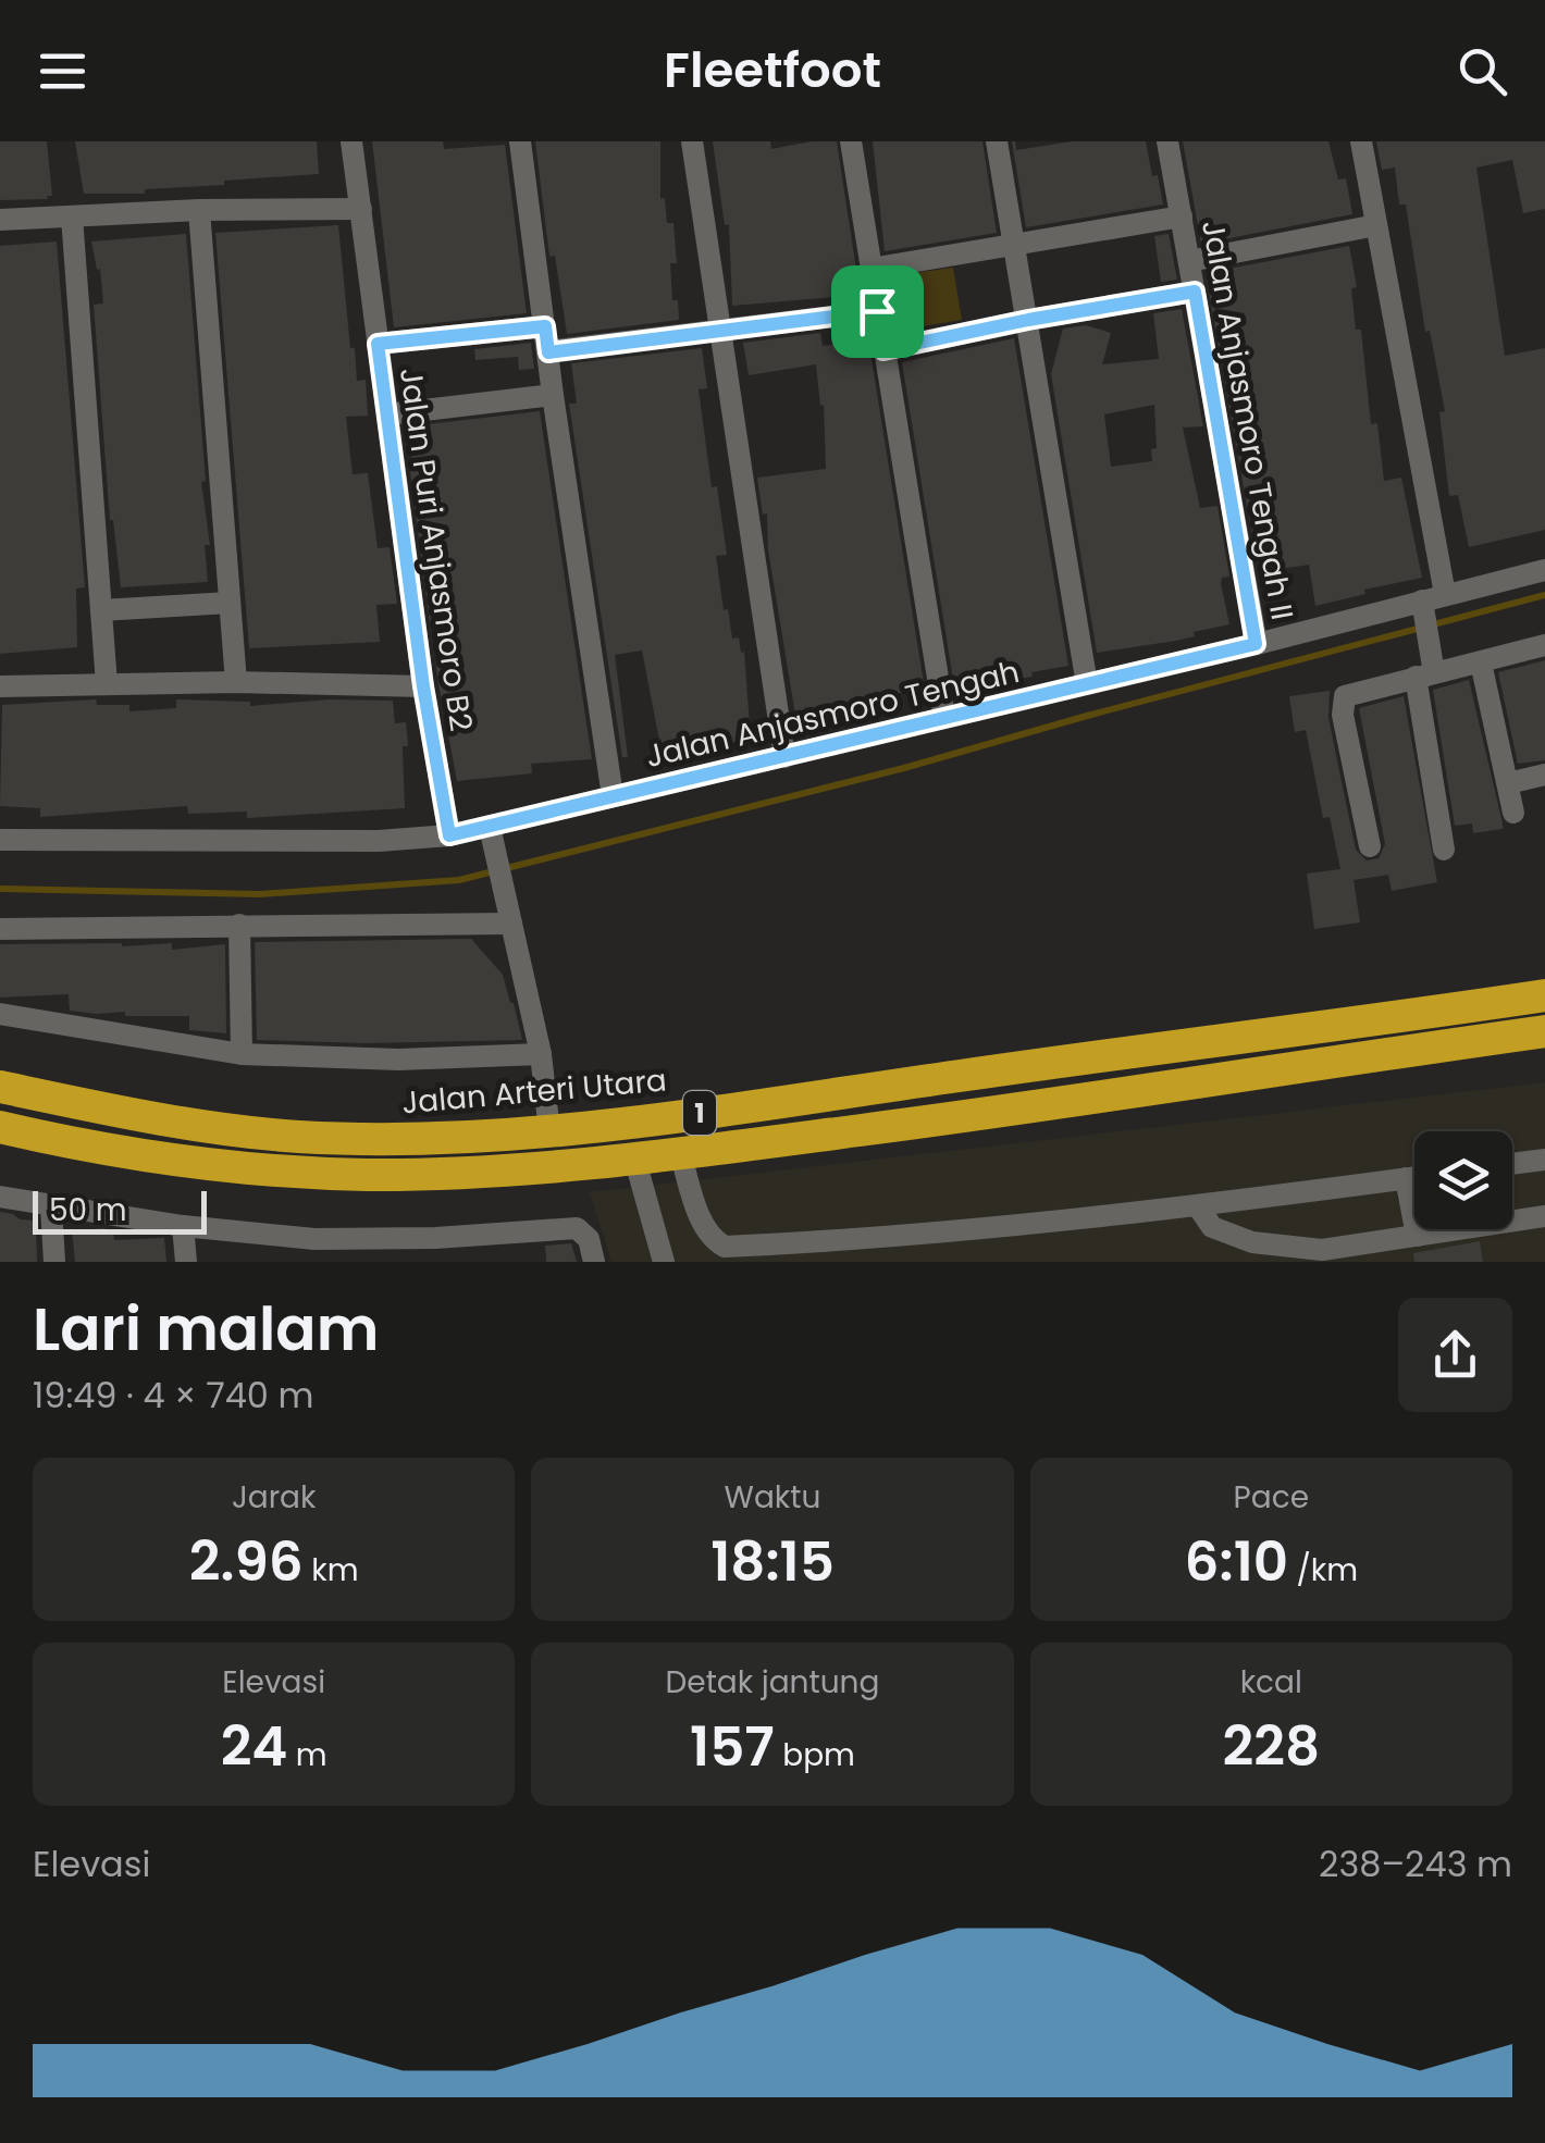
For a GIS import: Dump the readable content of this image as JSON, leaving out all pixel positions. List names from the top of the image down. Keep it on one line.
{"streets":{"highway":["Jalan Arteri Utara","1"],"street":["Jalan Anjasmoro Tengah II","Jalan Puri Anjasmoro B2","Jalan Anjasmoro Tengah"]},"crossings":[["Jalan Anjasmoro Tengah II","Jalan Anjasmoro Tengah"],["Jalan Puri Anjasmoro B2","Jalan Anjasmoro Tengah"]],"scale_bar":"50 m","page":{"header":"Fleetfoot","scale":"50 m","heading":["Lari malam","19:49 · 4 × 740 m"],"stats":[["Jarak","2.96 km"],["Waktu","18:15"],["Pace","6:10 /km"],["Elevasi","24 m"],["Detak jantung","157 bpm"],["kcal","228"]],"chart":["Elevasi","238–243 m"]}}
